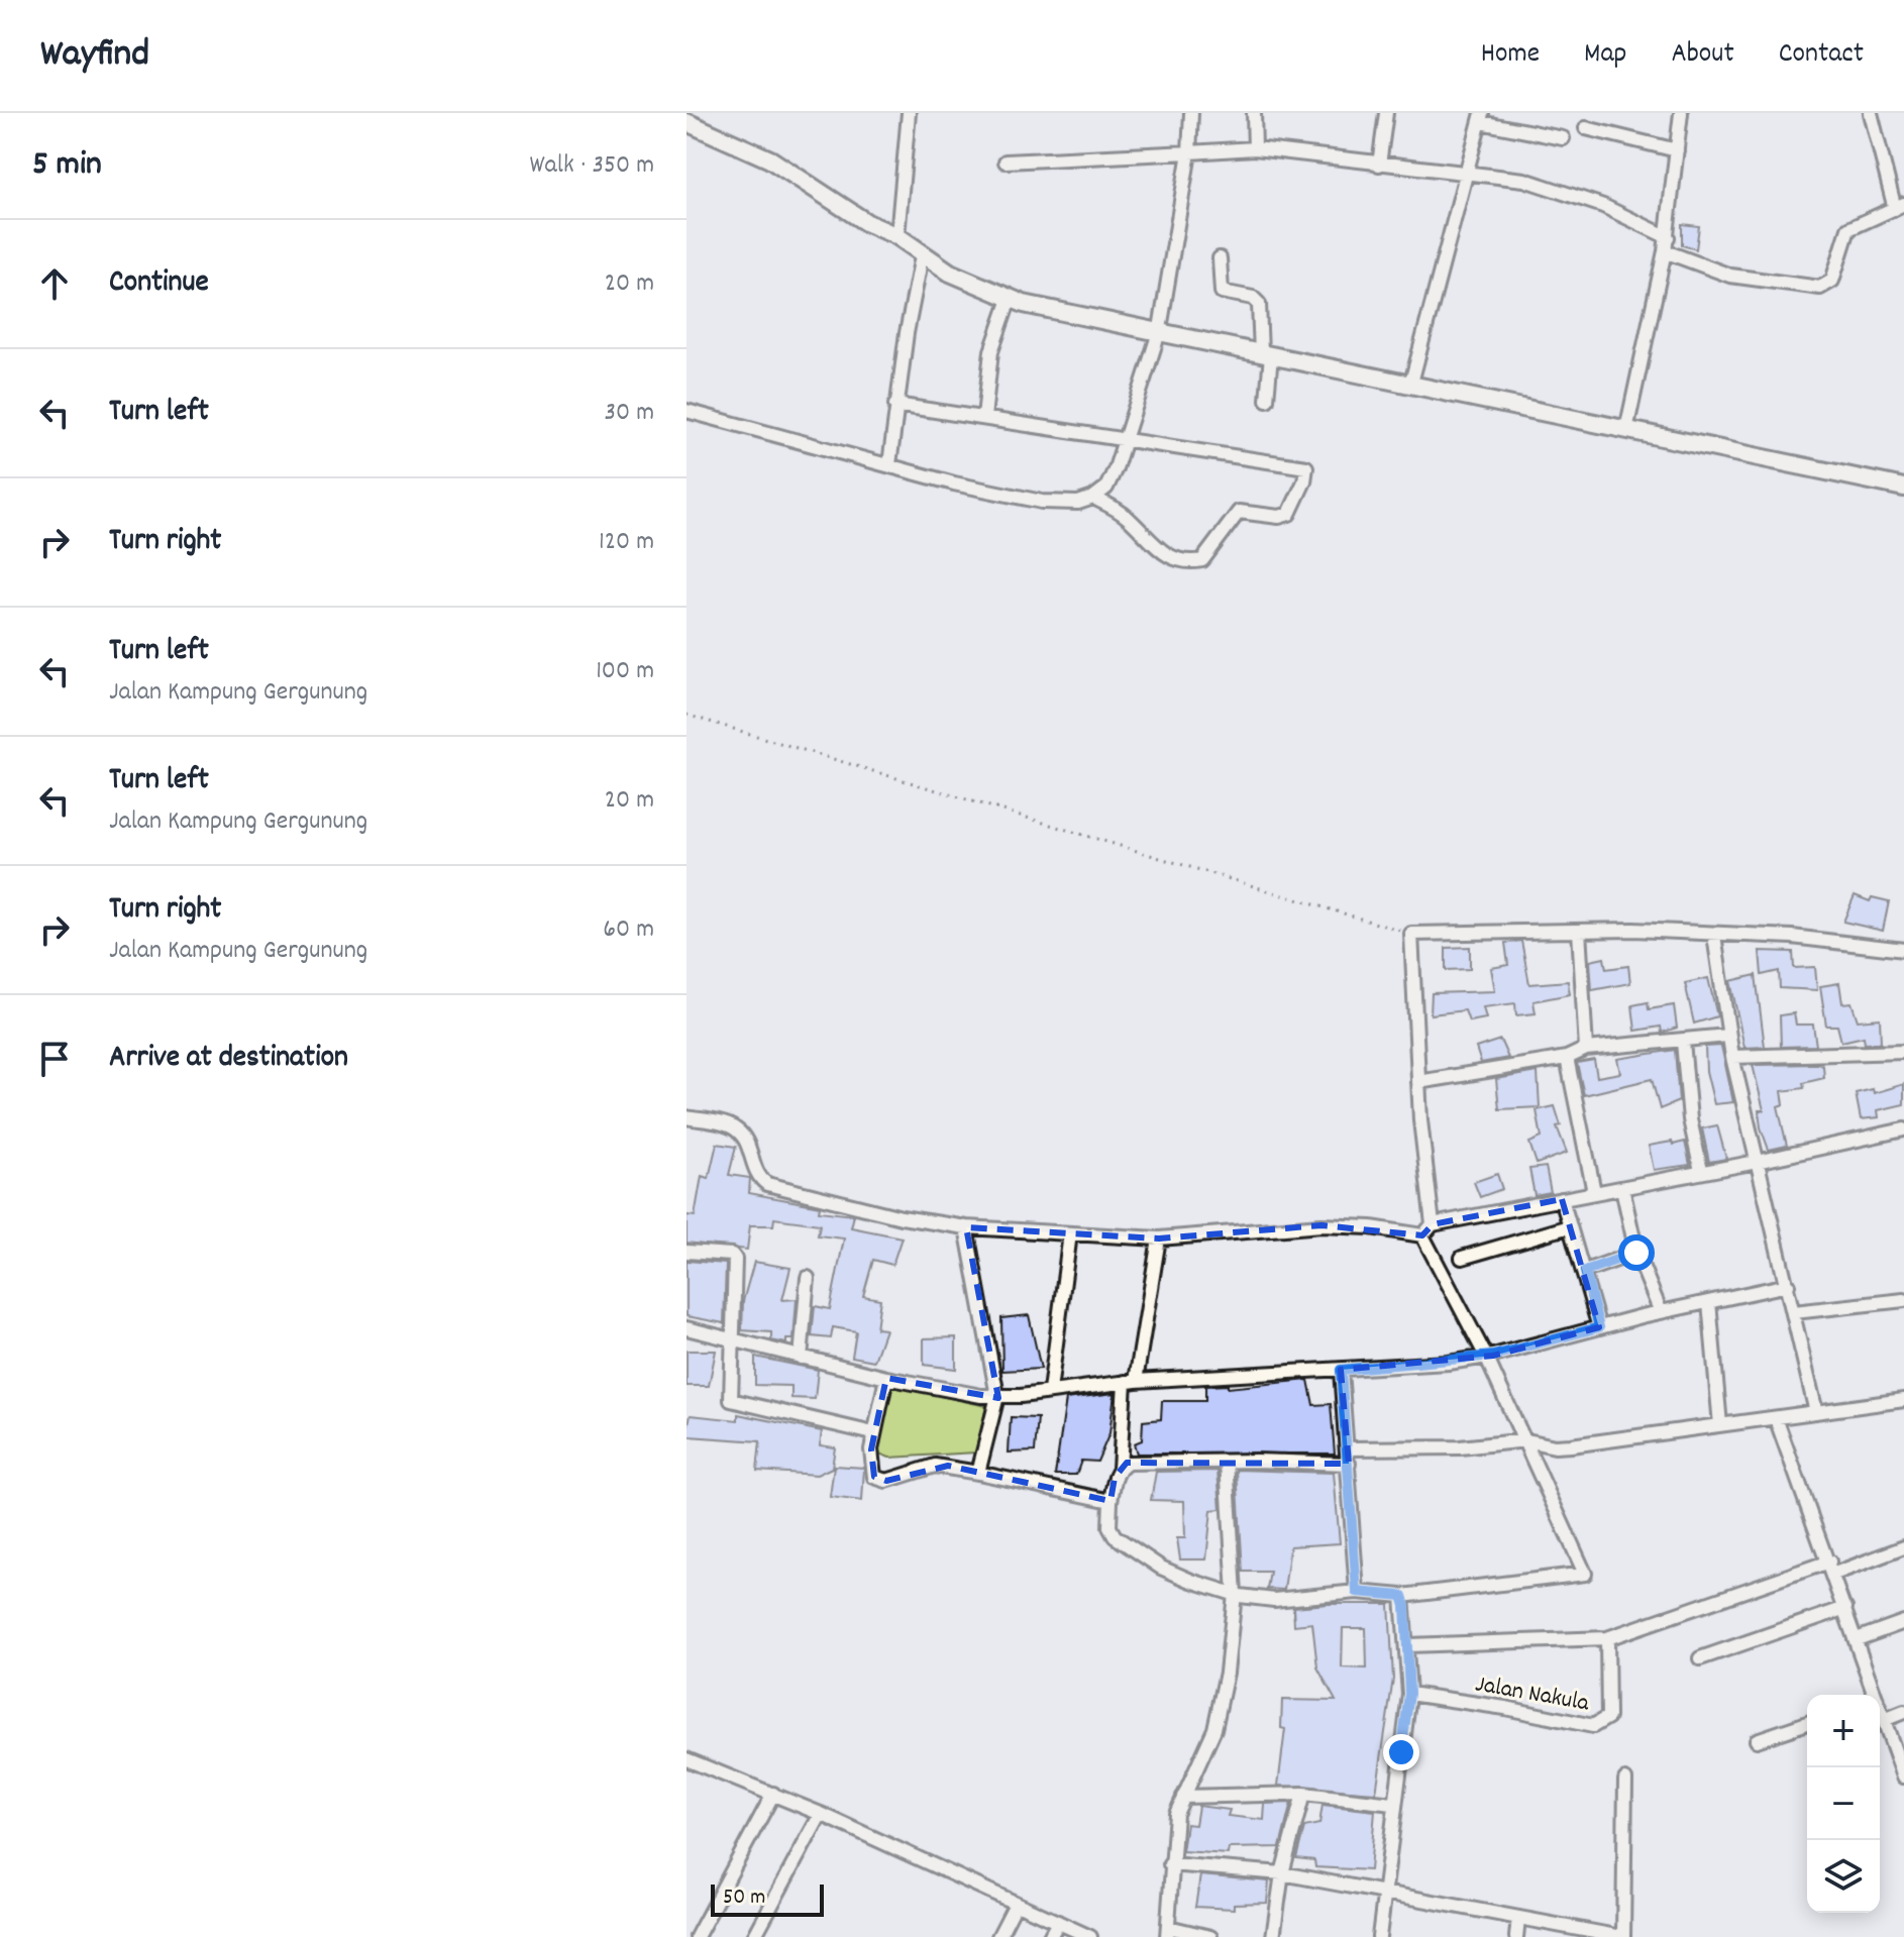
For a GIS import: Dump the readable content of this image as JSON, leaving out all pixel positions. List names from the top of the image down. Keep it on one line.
{"streets":{"street":["Jalan Nakula"]},"scale_bar":"50 m","page":{"header":"Wayfind","nav":["Home","Map","About","Contact"],"heading":["5 min","Walk · 350 m"],"list":[["Continue","20 m"],["Turn left","30 m"],["Turn right","120 m"],["Turn left","Jalan Kampung Gergunung","100 m"],["Turn left","Jalan Kampung Gergunung","20 m"],["Turn right","Jalan Kampung Gergunung","60 m"],"Arrive at destination"],"map_buttons":["+","−"],"scale":"50 m"}}
